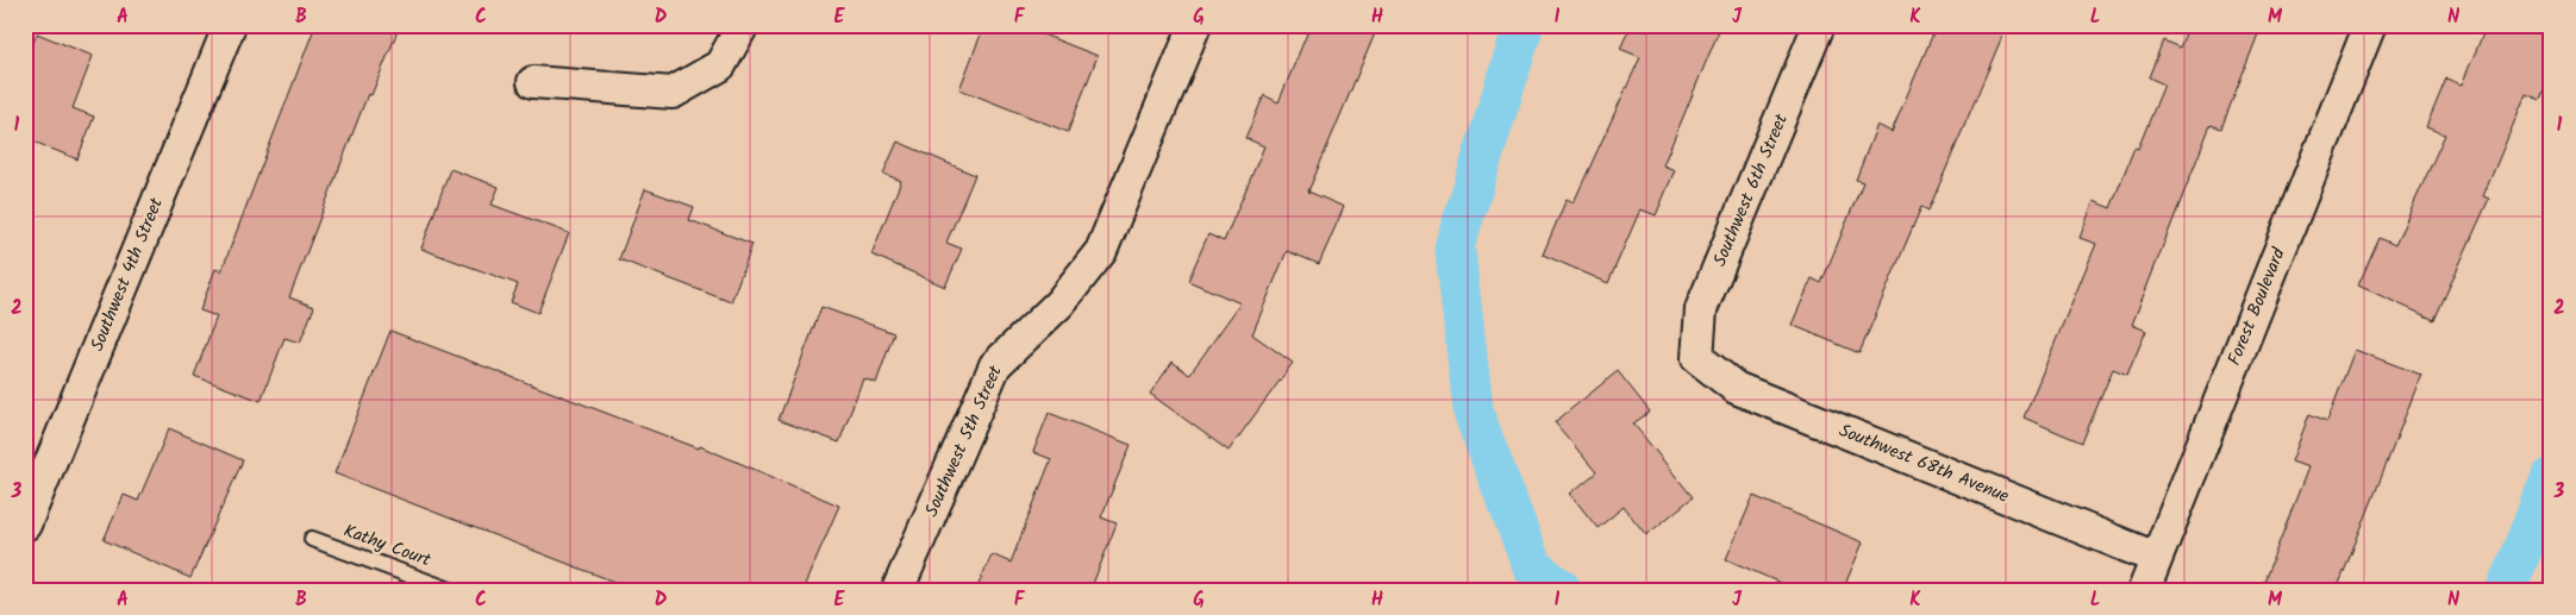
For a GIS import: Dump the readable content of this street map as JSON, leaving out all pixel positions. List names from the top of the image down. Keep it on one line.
{"streets":{"street":["Southwest 6th Street","Southwest 4th Street","Forest Boulevard","Southwest 5th Street","Southwest 68th Avenue"],"lane":["Kathy Court"]},"crossings":[["Southwest 6th Street","Southwest 68th Avenue"],["Forest Boulevard","Southwest 68th Avenue"]],"grid":{"columns":["A","B","C","D","E","F","G","H","I","J","K","L","M","N"],"rows":["1","2","3"]}}
